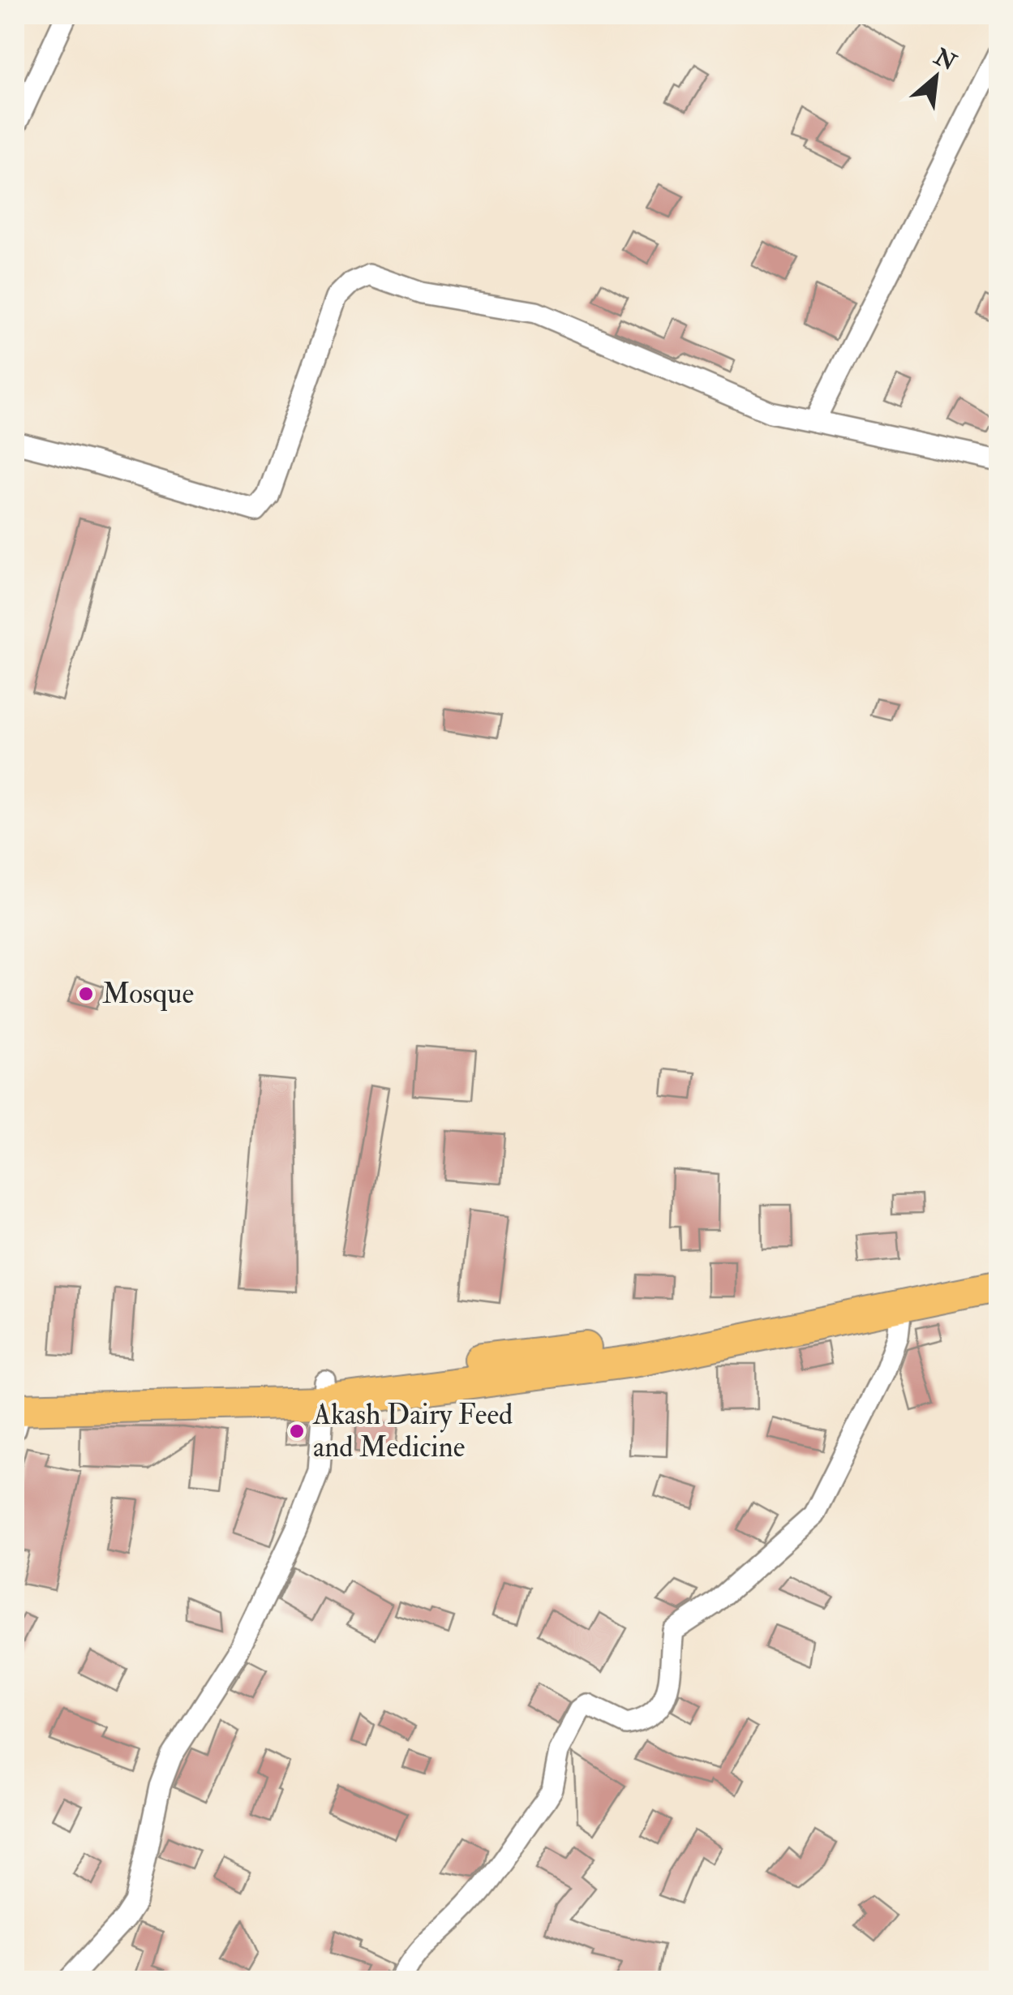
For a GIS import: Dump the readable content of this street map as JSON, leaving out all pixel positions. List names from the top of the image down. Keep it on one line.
{"places":["Mosque","Akash Dairy Feed and Medicine"],"north":"top right"}
